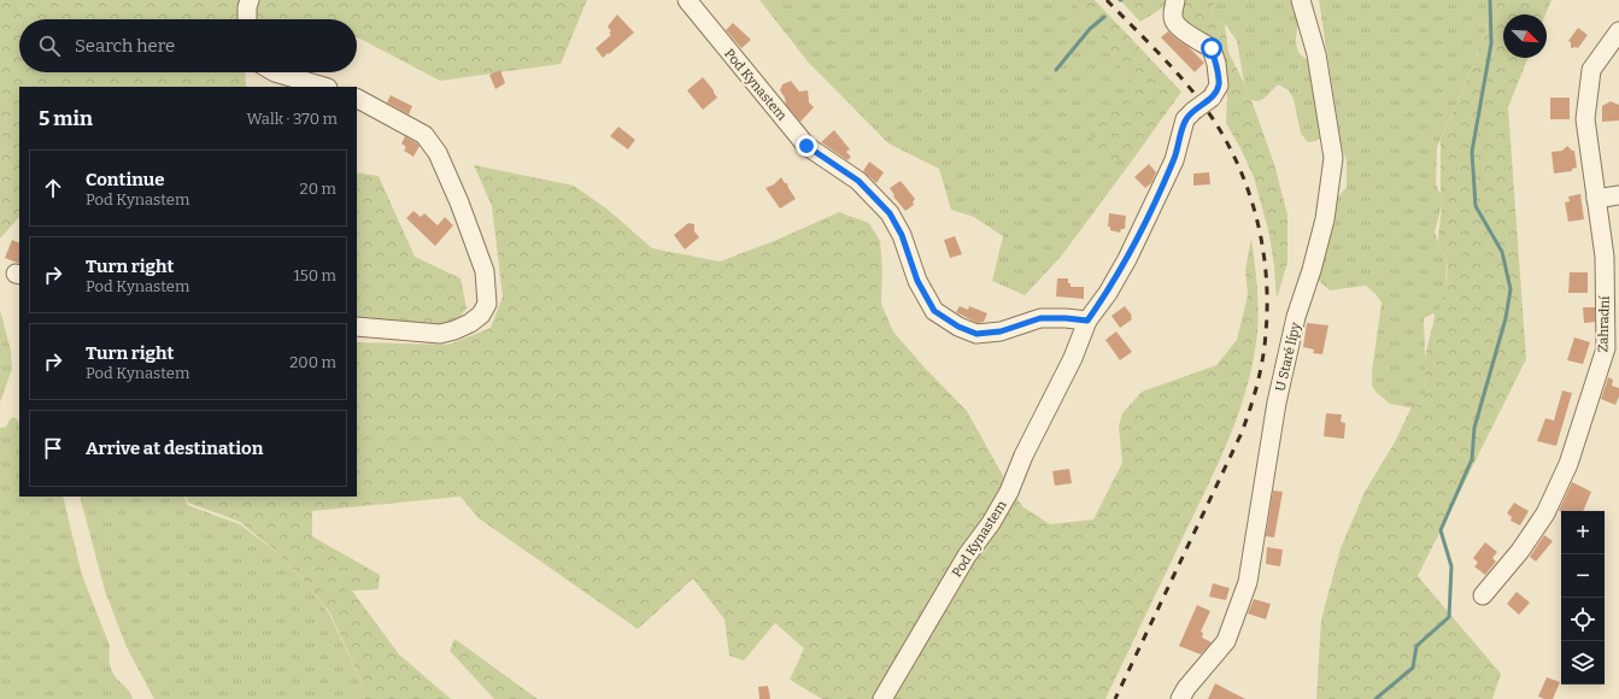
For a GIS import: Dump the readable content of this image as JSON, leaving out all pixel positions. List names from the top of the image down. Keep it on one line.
{"streets":{"street":["Pod Kynastem","Zahradní","U Staré lípy"]},"north":"bottom right","page":{"search":"Search here","heading":["5 min","Walk · 370 m"],"list":[["Continue","Pod Kynastem","20 m"],["Turn right","Pod Kynastem","150 m"],["Turn right","Pod Kynastem","200 m"],"Arrive at destination"],"map_buttons":["+","−"]}}
